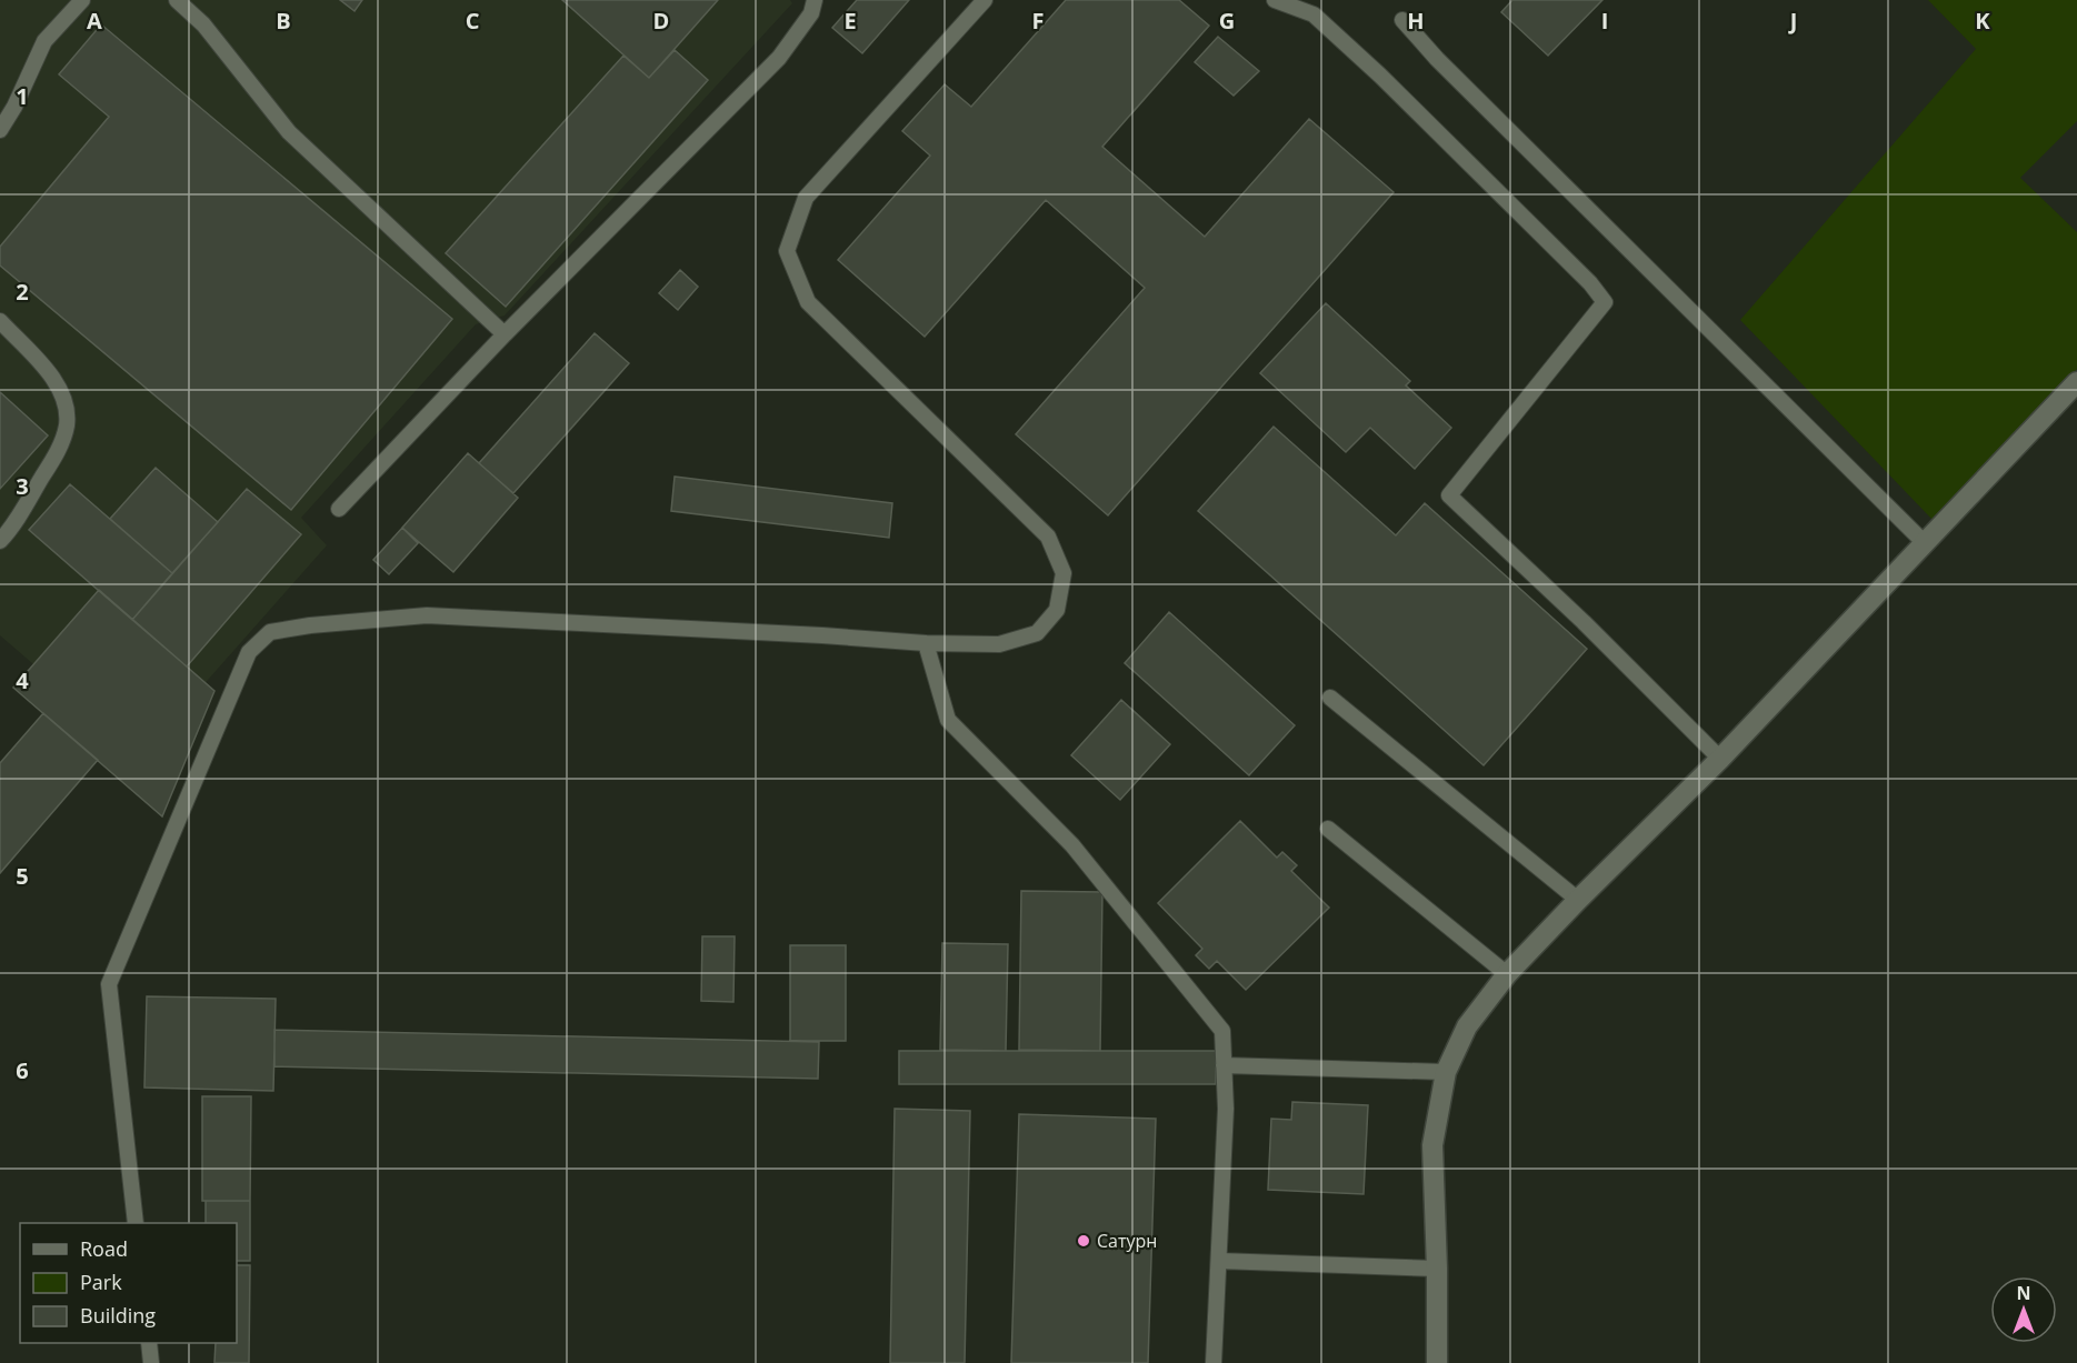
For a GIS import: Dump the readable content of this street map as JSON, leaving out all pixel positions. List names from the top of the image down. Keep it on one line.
{"places":["Сатурн"],"legend":["Road","Park","Building"],"north":"top","grid":{"columns":["A","B","C","D","E","F","G","H","I","J","K"],"rows":["1","2","3","4","5","6"]}}
